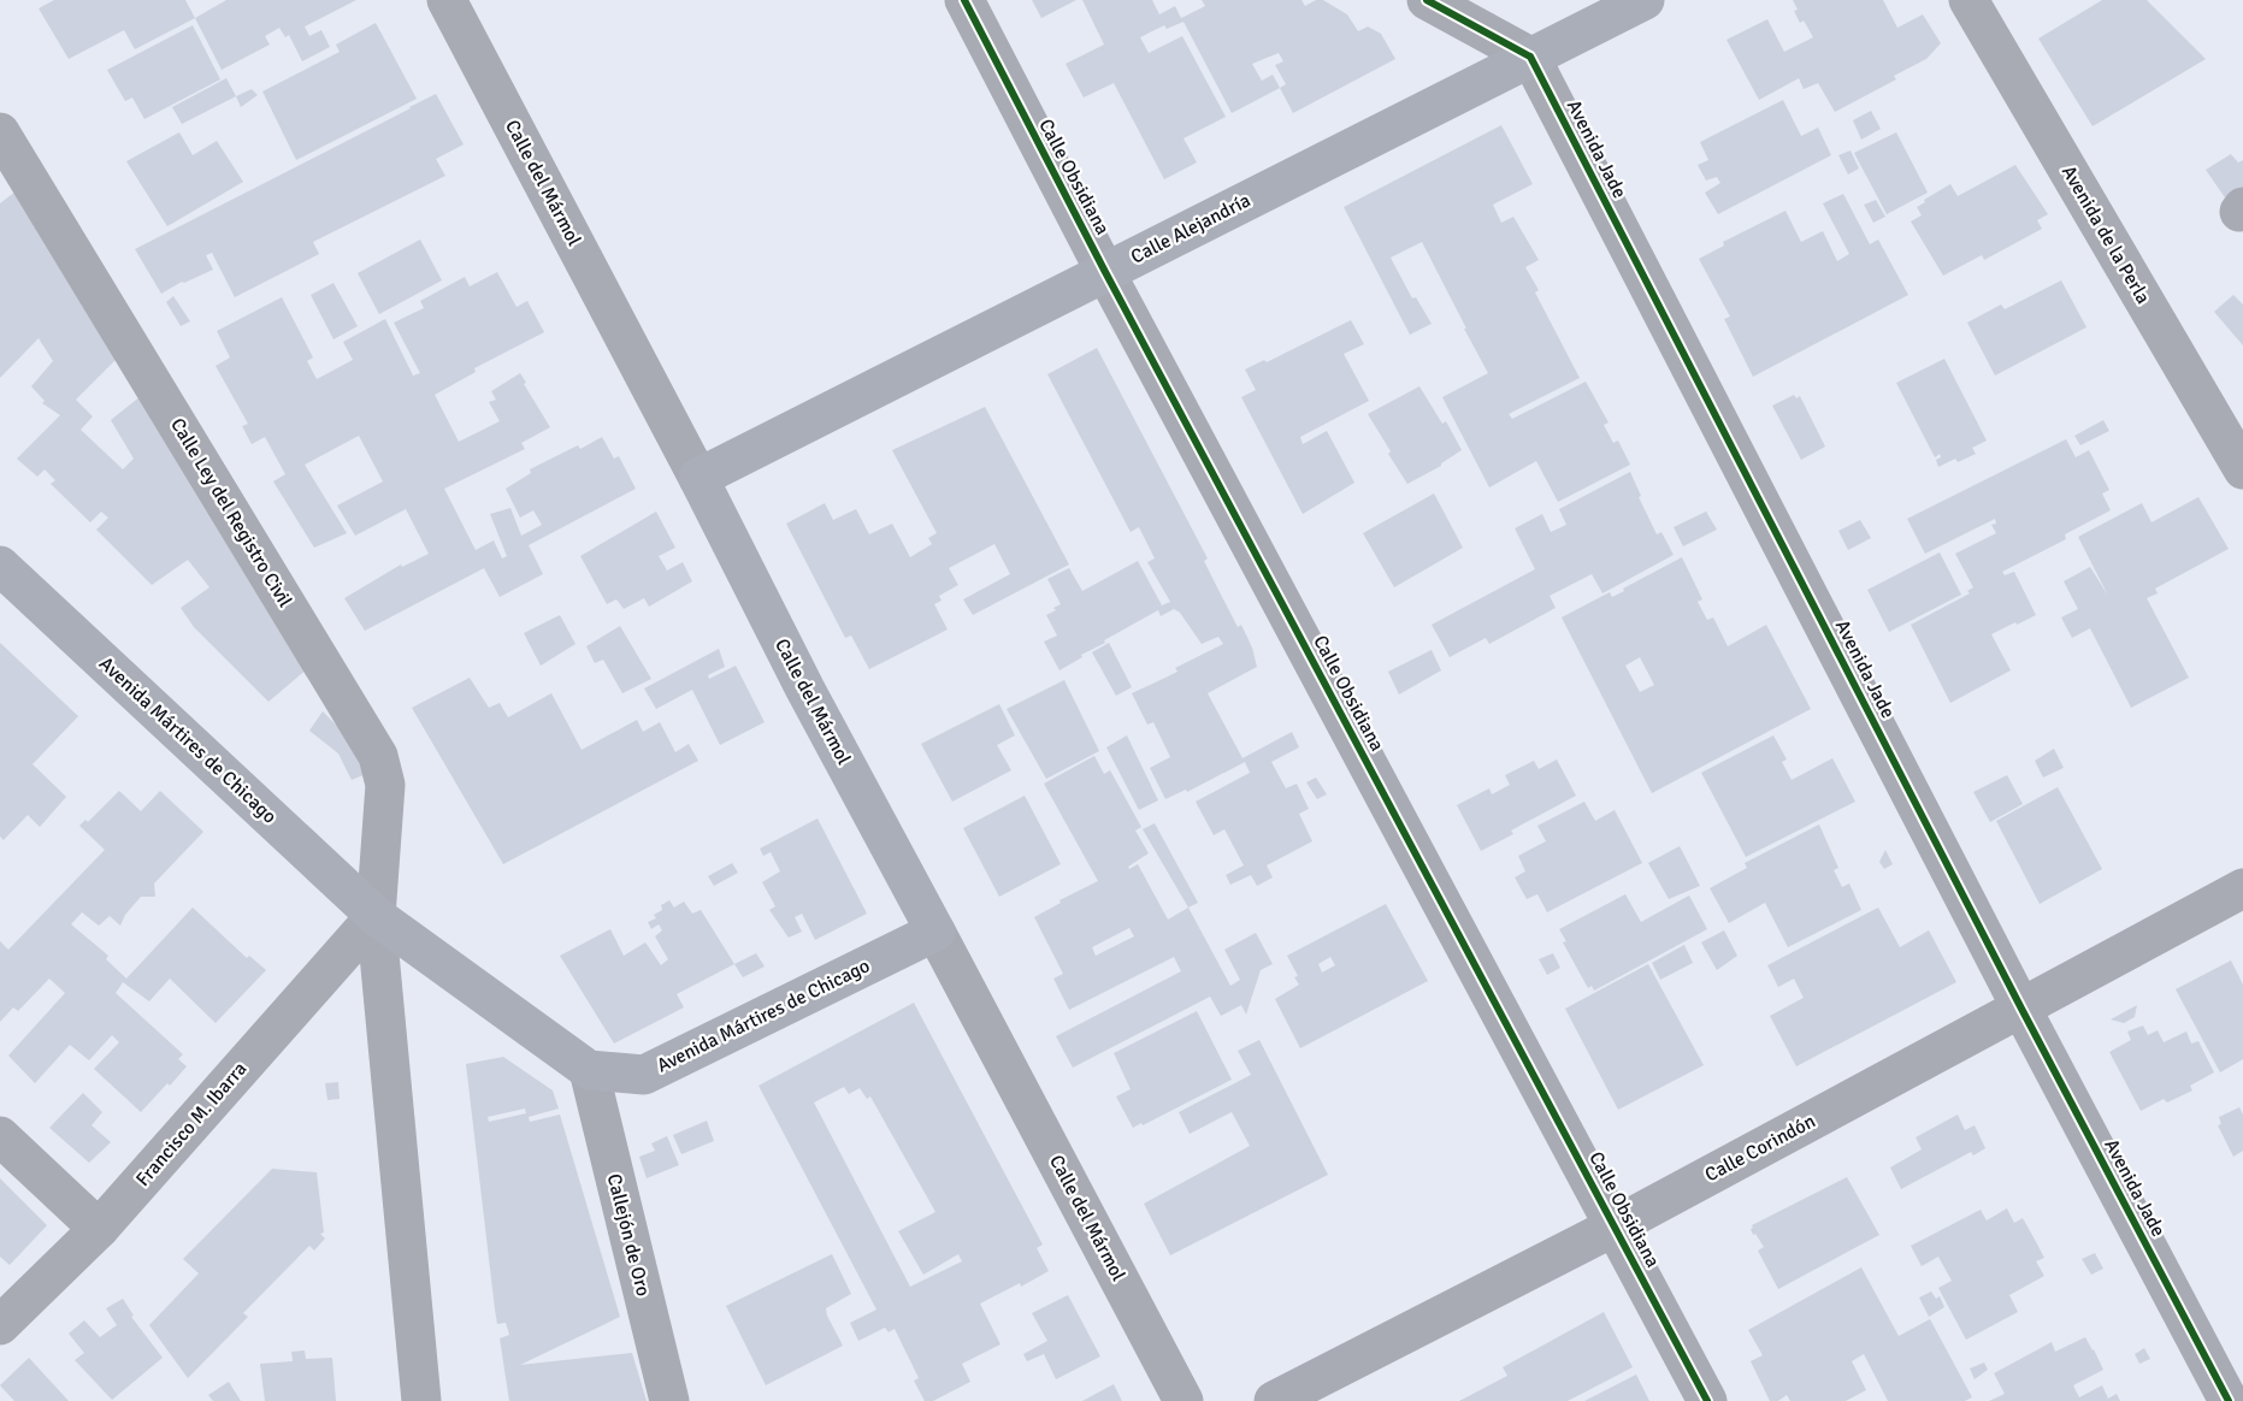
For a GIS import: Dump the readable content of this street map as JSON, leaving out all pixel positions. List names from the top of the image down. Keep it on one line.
{"streets":{"main road":["Calle del Mármol","Calle Alejandría","Avenida Mártires de Chicago"],"street":["Avenida Jade","Calle Obsidiana","Avenida de la Perla","Calle Ley del Registro Civil","Francisco M. Ibarra","Calle Corindón","Callejón de Oro"]},"crossings":[["Avenida Jade","Calle Alejandría"],["Avenida Jade","Calle Corindón"],["Calle Obsidiana","Calle Alejandría"],["Calle Obsidiana","Calle Corindón"],["Calle del Mármol","Calle Alejandría"],["Calle del Mármol","Avenida Mártires de Chicago"],["Calle Ley del Registro Civil","Avenida Mártires de Chicago"],["Calle Ley del Registro Civil","Francisco M. Ibarra"],["Avenida Mártires de Chicago","Francisco M. Ibarra"],["Avenida Mártires de Chicago","Callejón de Oro"]]}
